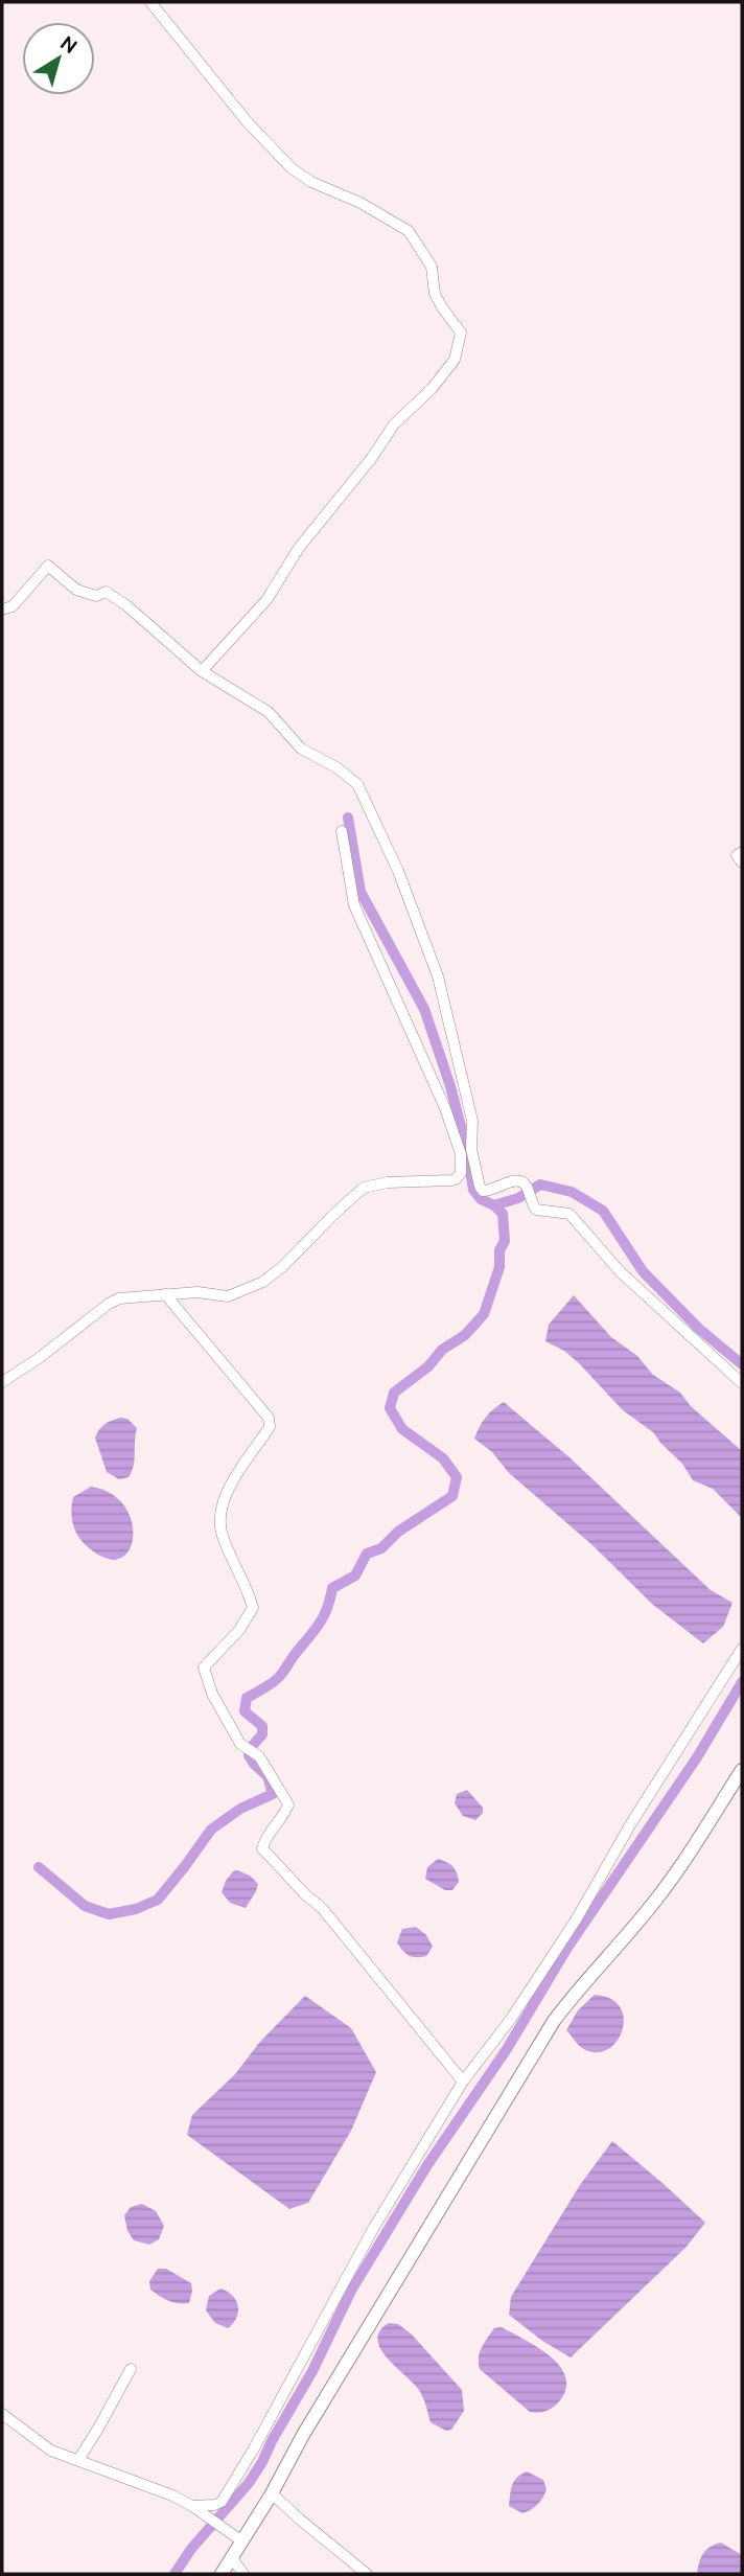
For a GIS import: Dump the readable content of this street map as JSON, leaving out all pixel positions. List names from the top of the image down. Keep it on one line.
{"north":"top right"}
